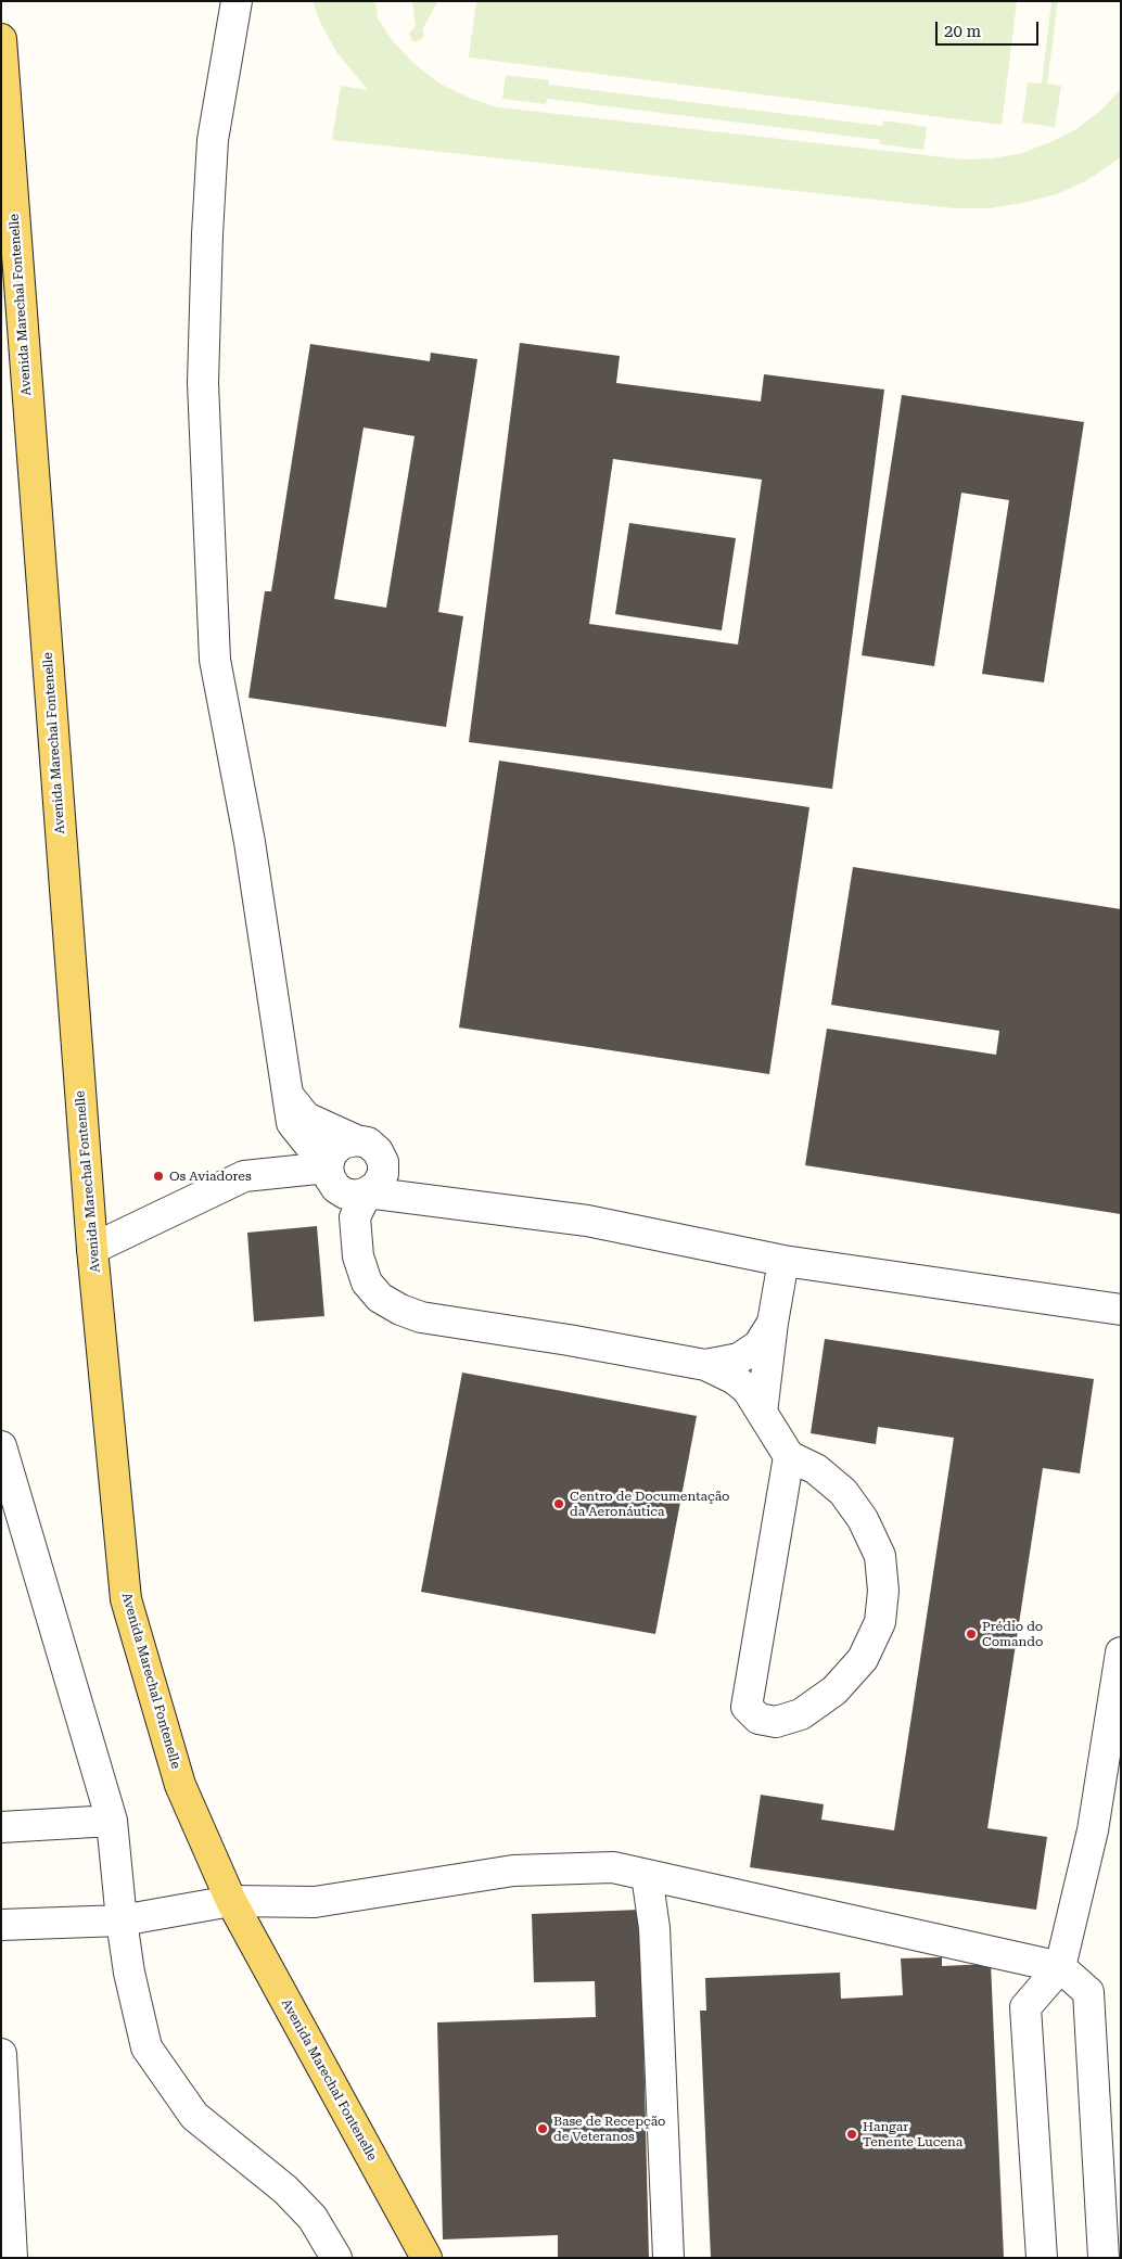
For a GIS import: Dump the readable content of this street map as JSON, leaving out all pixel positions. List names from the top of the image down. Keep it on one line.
{"streets":{"main road":["Avenida Marechal Fontenelle"]},"places":["Os Aviadores","Centro de Documentação da Aeronáutica","Prédio do Comando","Base de Recepção de Veteranos","Hangar Tenente Lucena"],"scale_bar":"20 m"}
